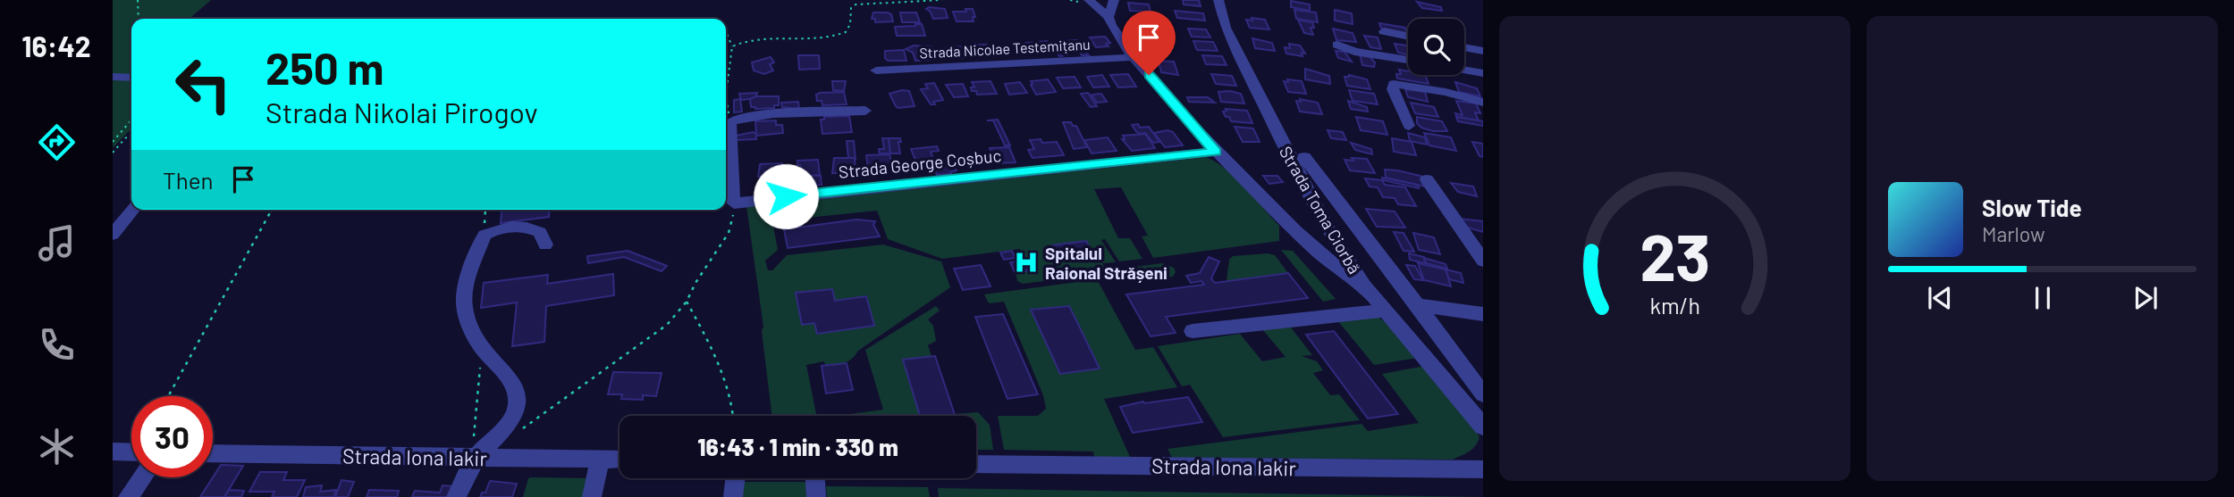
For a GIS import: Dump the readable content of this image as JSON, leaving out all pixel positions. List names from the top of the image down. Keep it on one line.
{"streets":{"street":["Strada Nicolae Testemițanu","Strada George Coșbuc","Strada Toma Ciorbă","Strada Iona Iakir"]},"places":{"hospital":["Spitalul Raional Strășeni"]},"page":{"tabs":"16:42","turn":["250 m","Strada Nikolai Pirogov"],"then":"Then","song":["Slow Tide","Marlow"],"limit":"30","trip":"16:43 · 1 min · 330 m","gauge":["23","km/h"]}}
